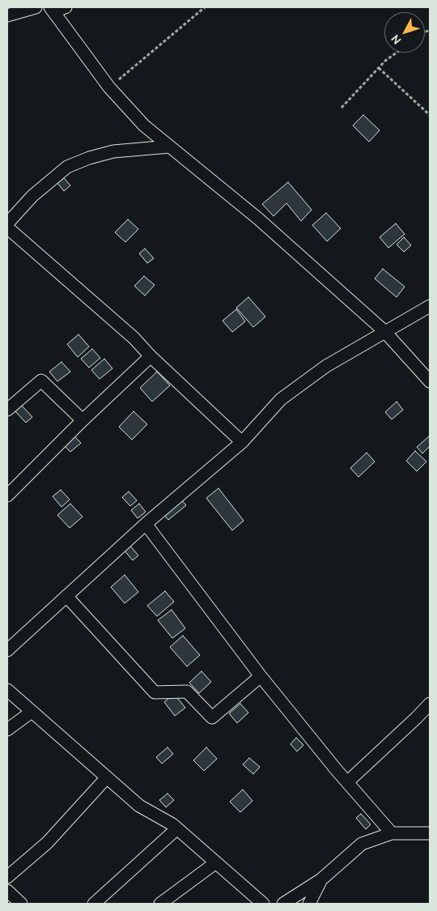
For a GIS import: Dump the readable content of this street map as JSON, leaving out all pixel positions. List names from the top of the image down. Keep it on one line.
{"north":"bottom left"}
